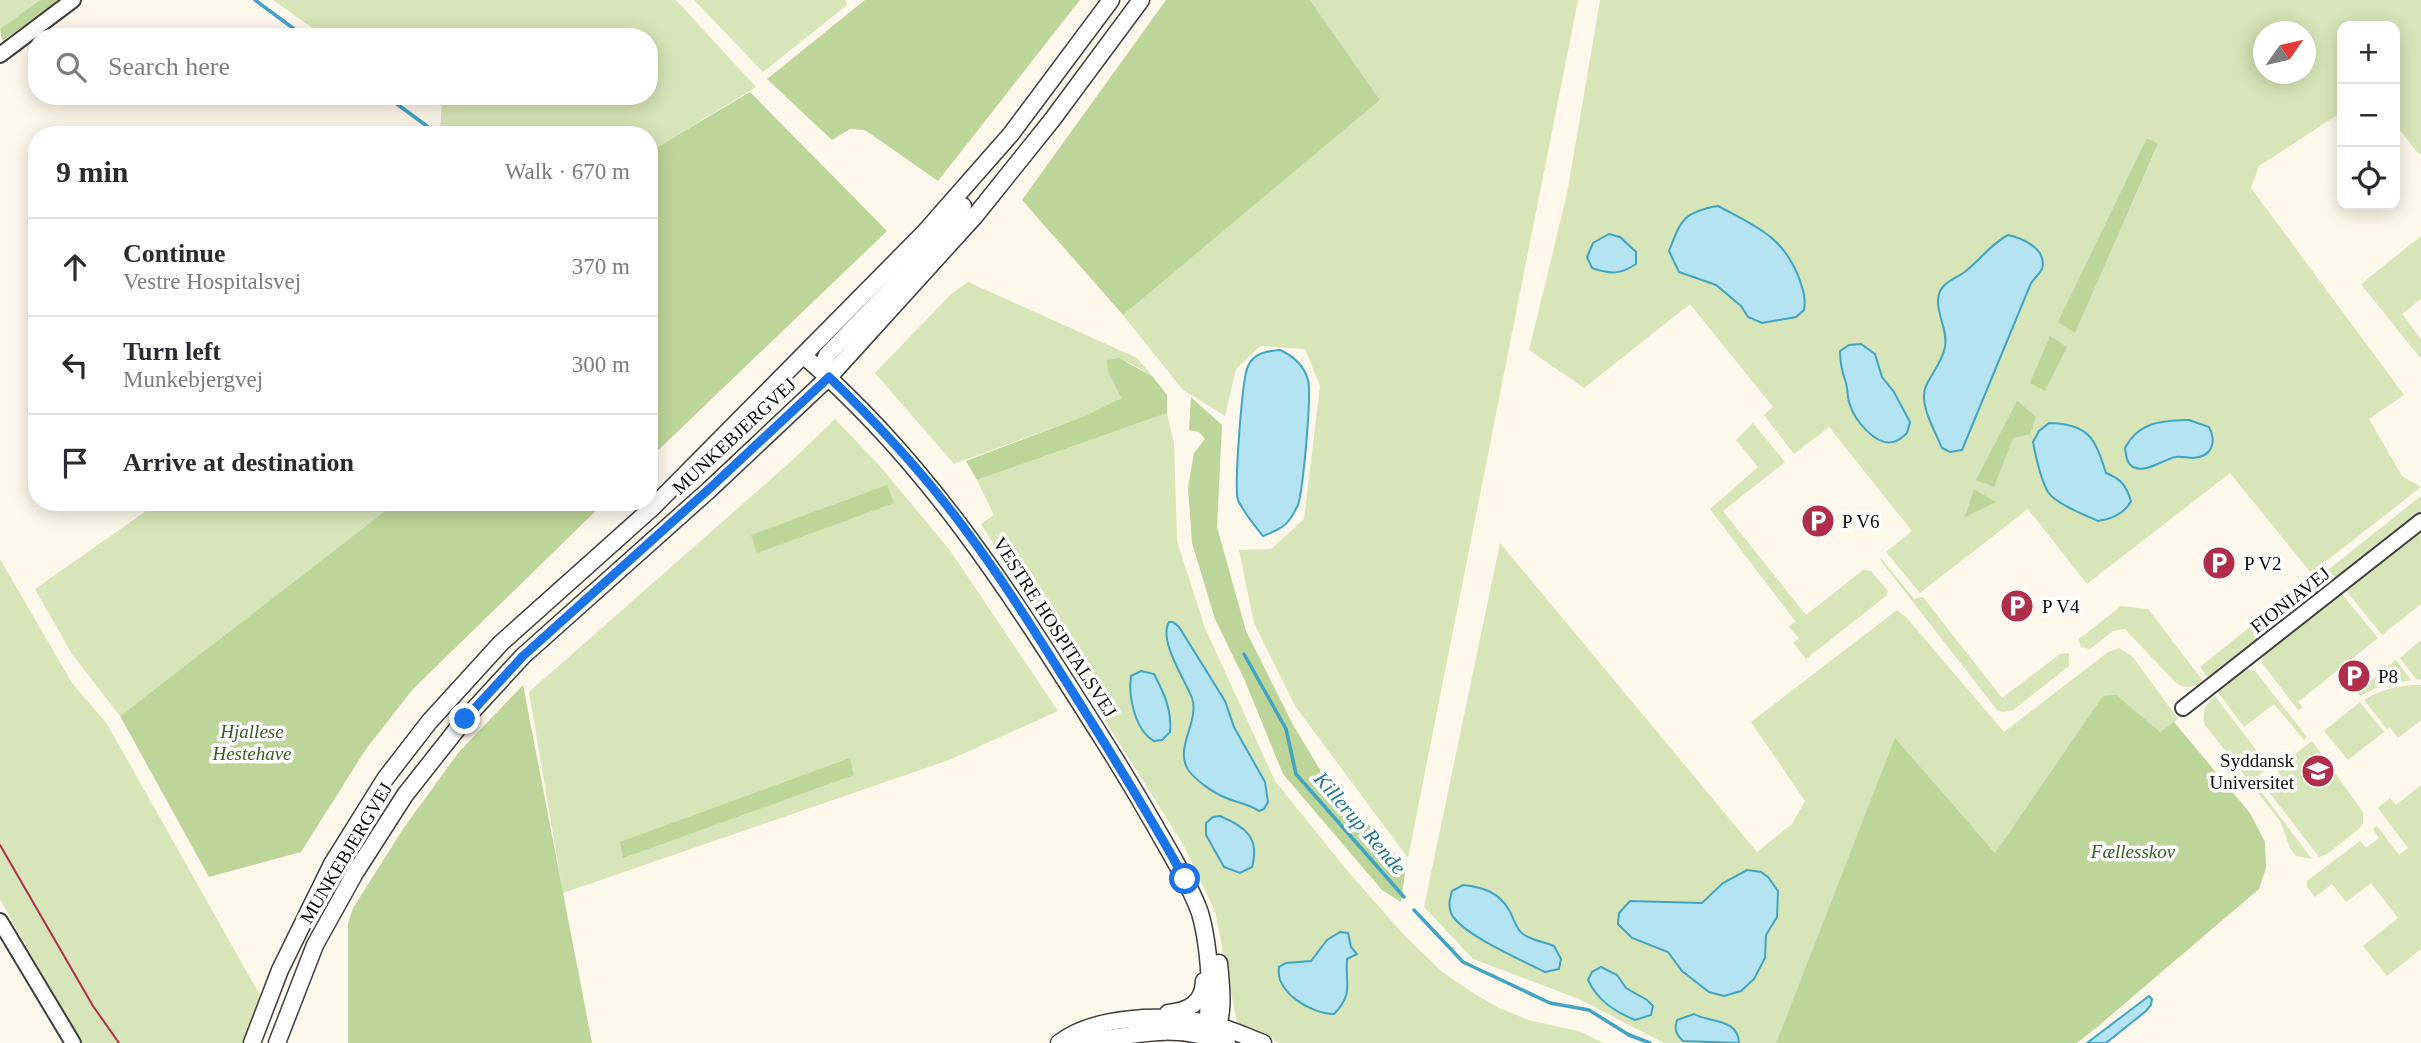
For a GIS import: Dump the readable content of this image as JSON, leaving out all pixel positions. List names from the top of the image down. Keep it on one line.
{"streets":{"street":["MUNKEBJERGVEJ","FIONIAVEJ","VESTRE HOSPITALSVEJ"]},"crossings":[["MUNKEBJERGVEJ","VESTRE HOSPITALSVEJ"]],"water":["Killerup Rende"],"parks":["Hjallese Hestehave","Fællesskov"],"places":{"parking":["P V6","P V2","P V4","P8"],"school or university":["Syddansk Universitet"]},"north":"top right","page":{"map_buttons":["+","−"],"search":"Search here","heading":["9 min","Walk · 670 m"],"list":[["Continue","Vestre Hospitalsvej","370 m"],["Turn left","Munkebjergvej","300 m"],"Arrive at destination"]}}
